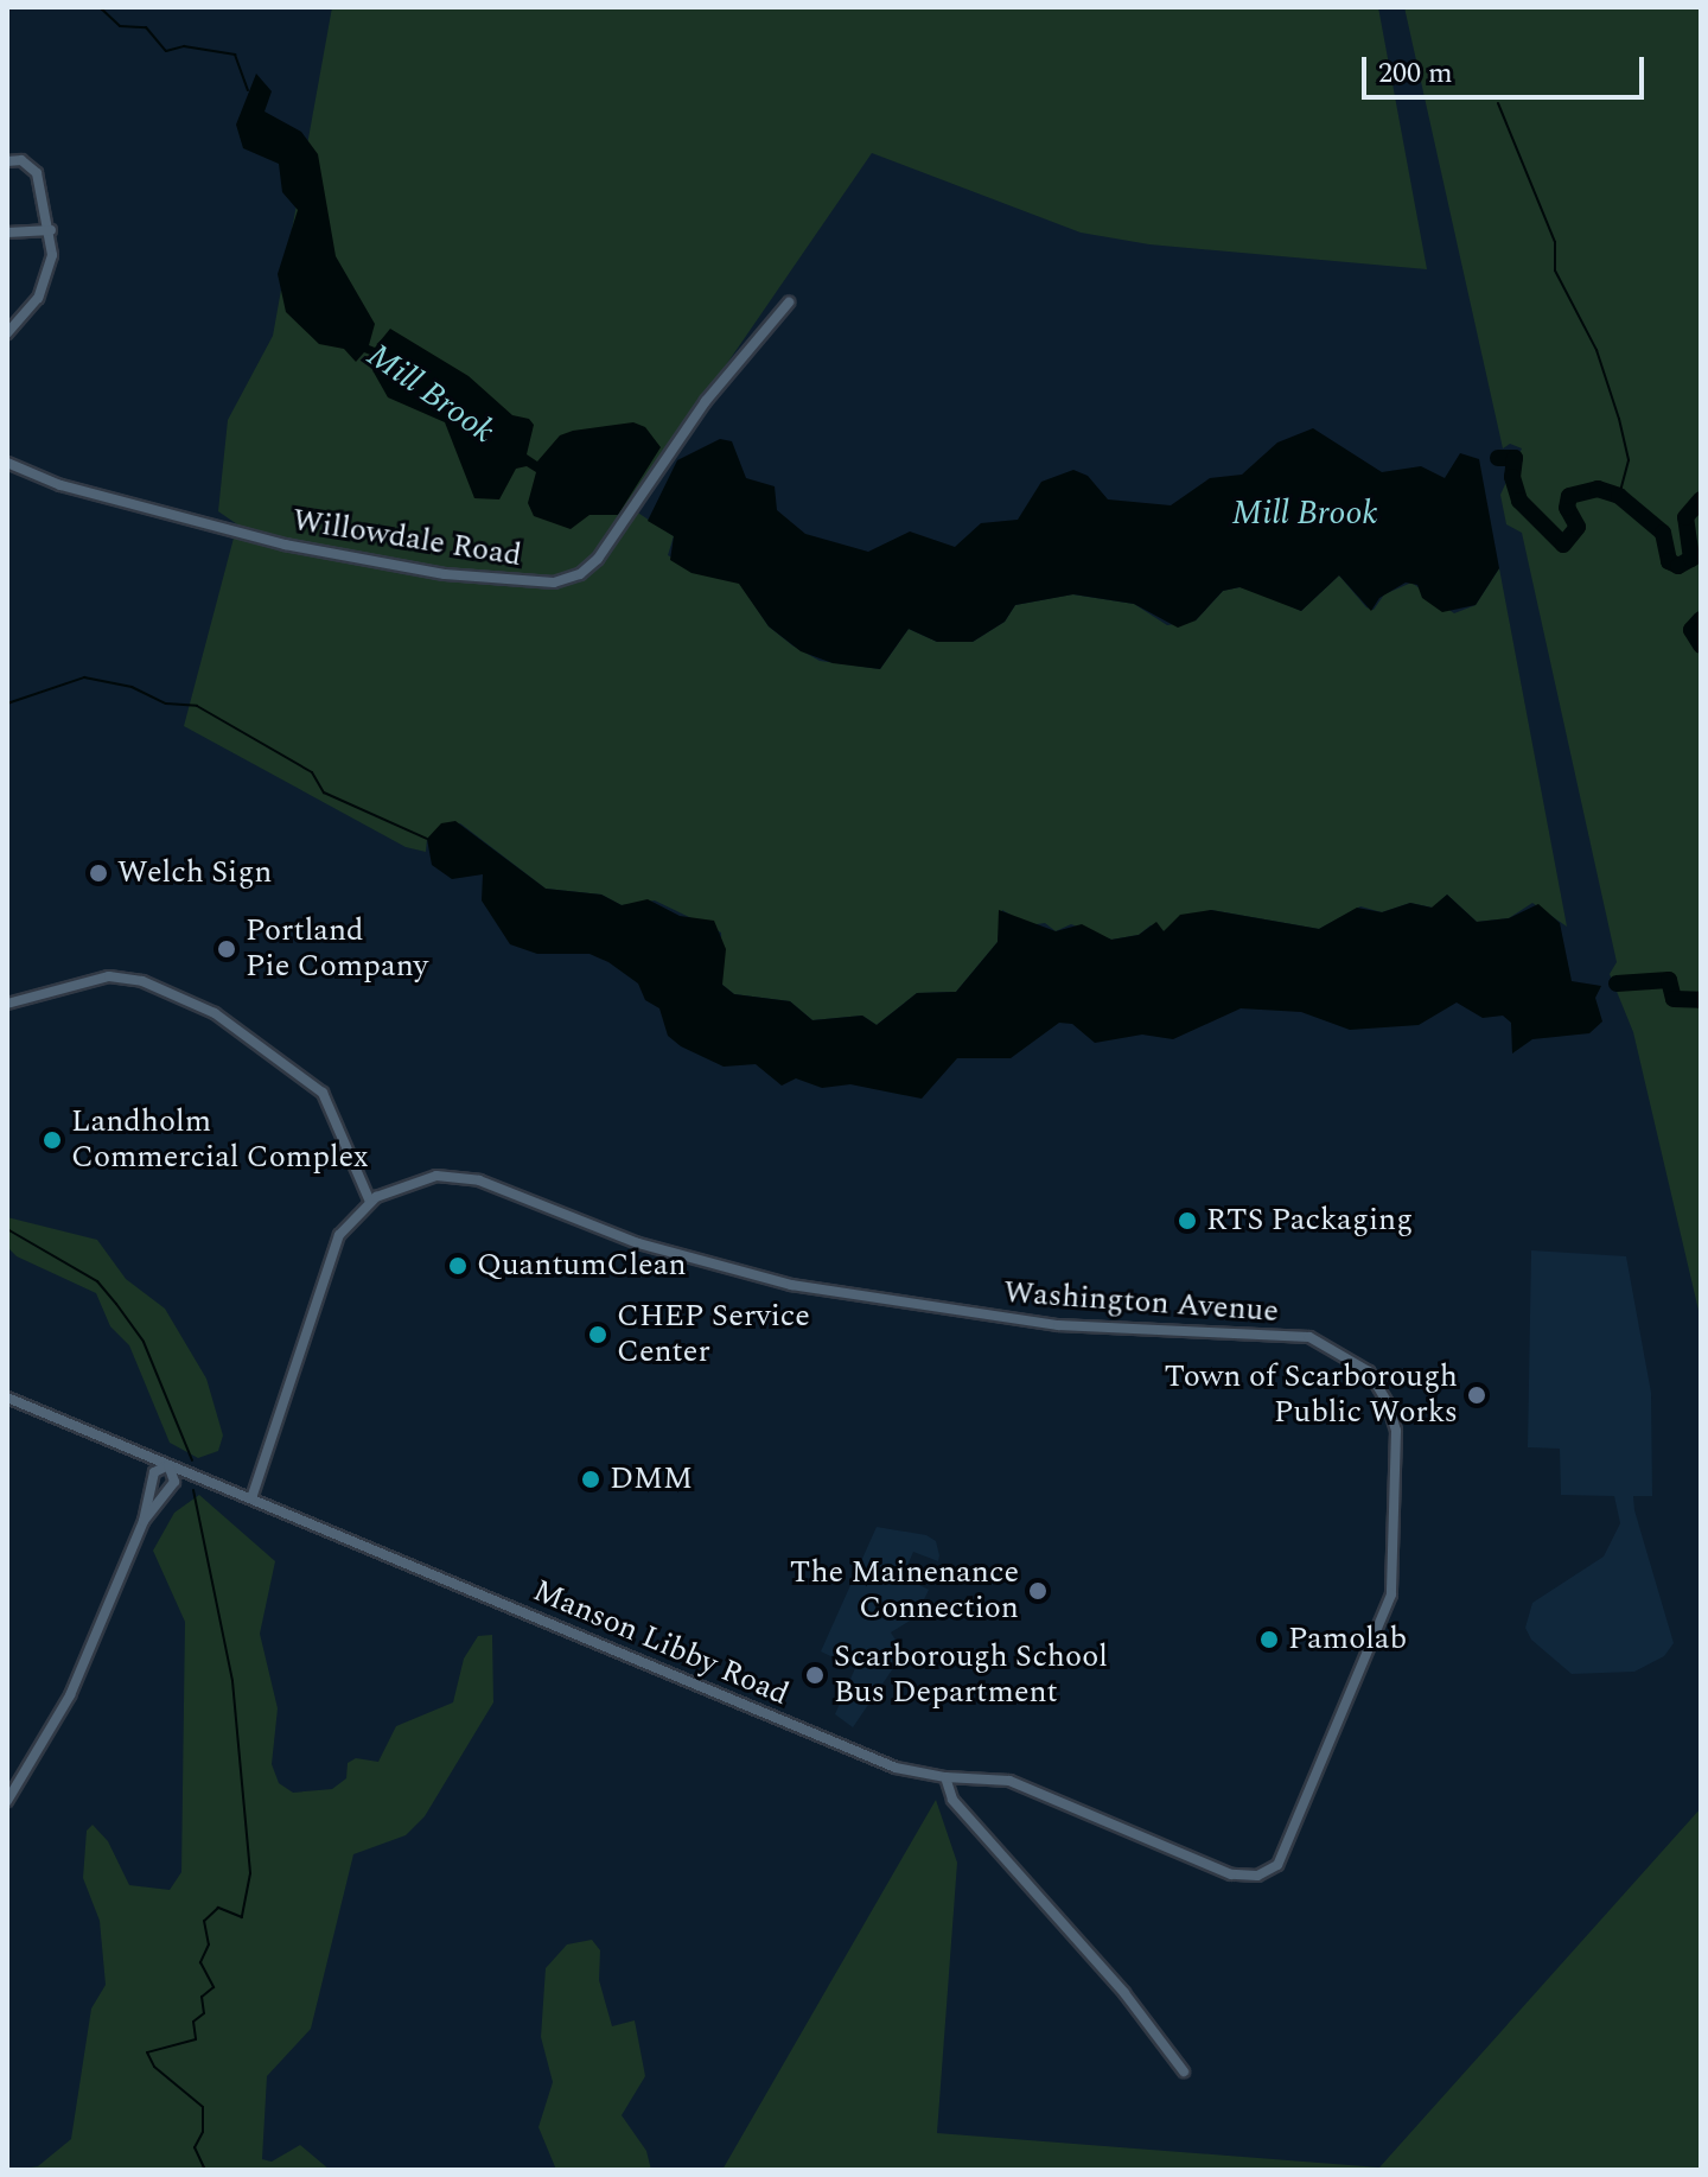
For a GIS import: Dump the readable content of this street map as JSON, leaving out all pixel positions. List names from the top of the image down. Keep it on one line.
{"streets":{"street":["Willowdale Road","Washington Avenue","Manson Libby Road"]},"crossings":[["Washington Avenue","Manson Libby Road"]],"water":["Mill Brook"],"places":["Welch Sign","Portland Pie Company","Landholm Commercial Complex","RTS Packaging","QuantumClean","CHEP Service Center","Town of Scarborough Public Works","DMM","The Mainenance Connection","Pamolab","Scarborough School Bus Department"],"scale_bar":"200 m"}
